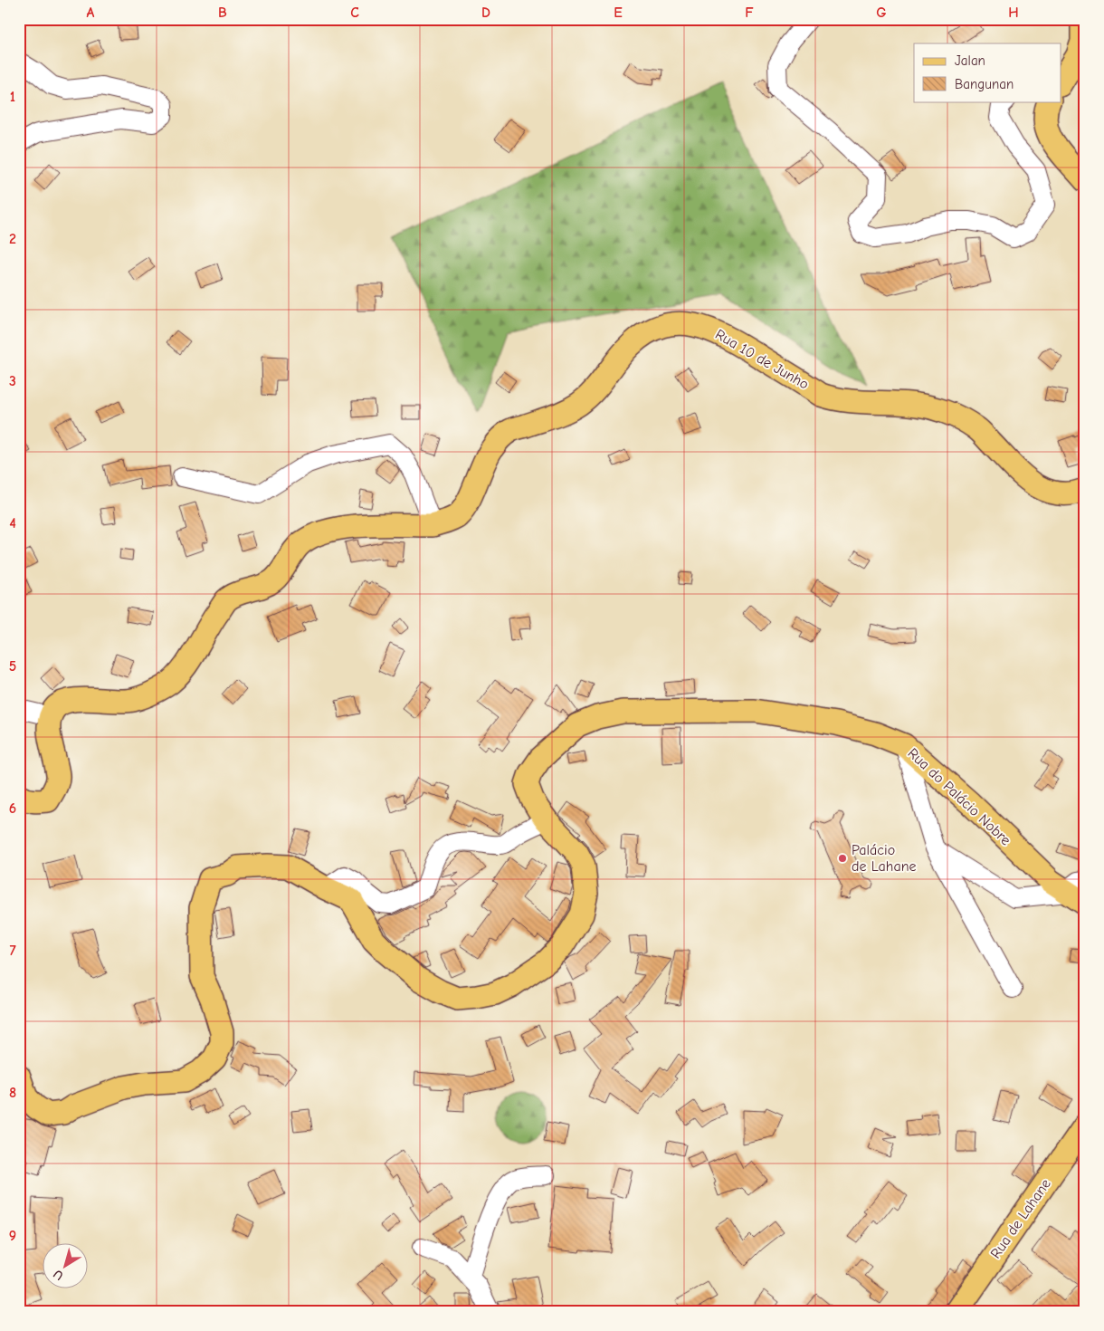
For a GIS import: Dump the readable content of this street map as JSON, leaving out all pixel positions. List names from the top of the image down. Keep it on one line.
{"streets":{"main road":["Rua 10 de Junho","Rua do Palácio Nobre","Rua de Lahane"]},"places":["Palácio de Lahane"],"legend":["Jalan","Bangunan"],"north":"bottom left","grid":{"columns":["A","B","C","D","E","F","G","H"],"rows":["1","2","3","4","5","6","7","8","9"]}}
